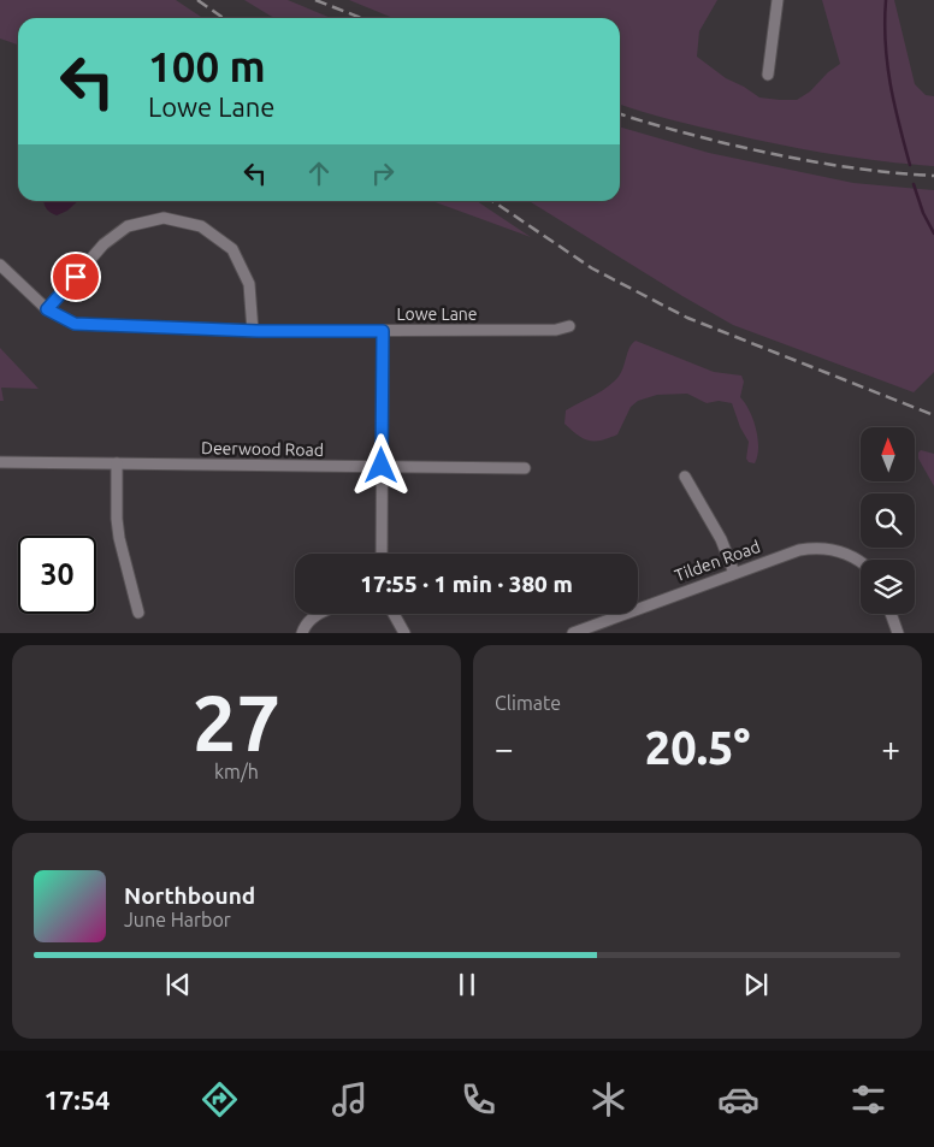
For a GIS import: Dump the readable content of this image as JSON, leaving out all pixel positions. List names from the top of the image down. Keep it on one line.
{"streets":{"street":["Lowe Lane","Deerwood Road","Tilden Road"]},"north":"top","page":{"turn":["100 m","Lowe Lane"],"limit":"30","trip":"17:55 · 1 min · 380 m","tile":[["27","km/h"],"Climate"],"heat":["−","20.5°","+"],"song":["Northbound","June Harbor"],"tabs":"17:54"}}
